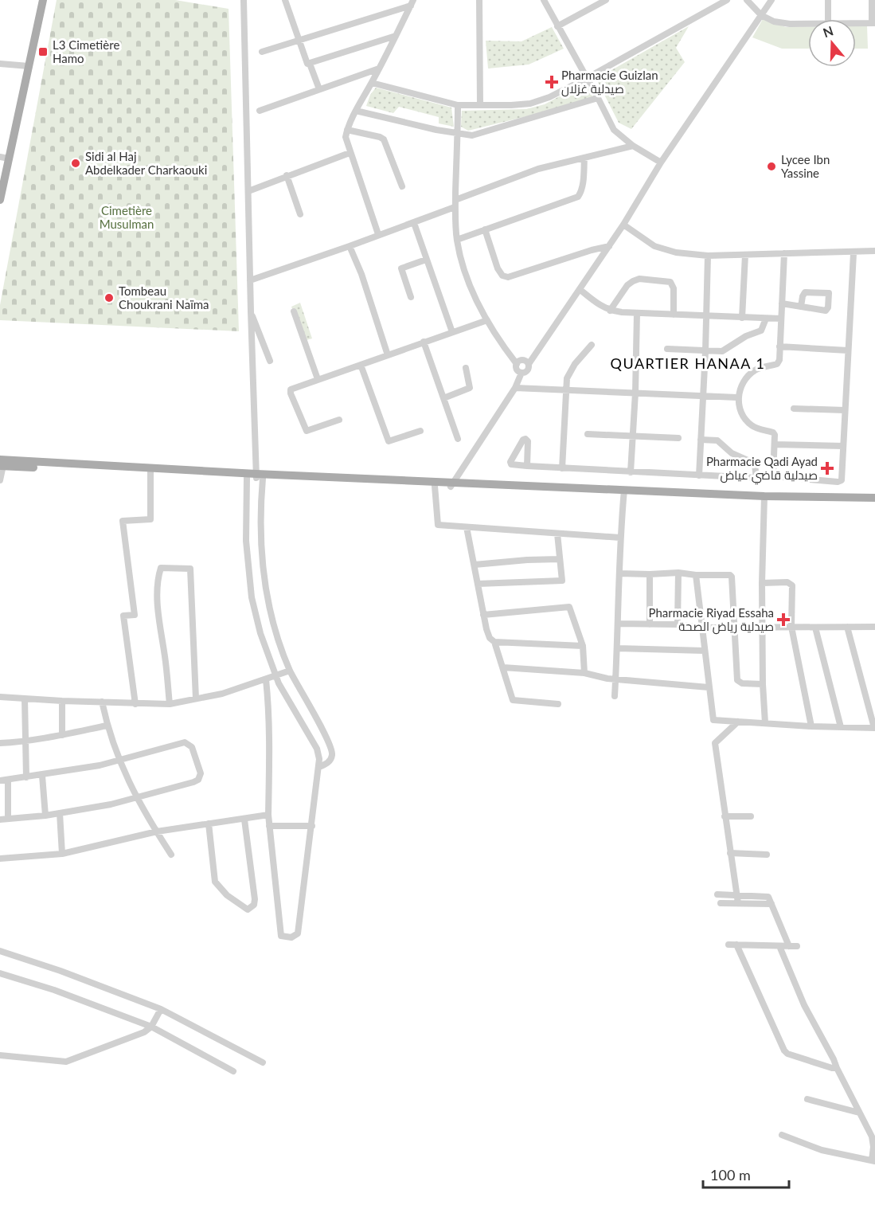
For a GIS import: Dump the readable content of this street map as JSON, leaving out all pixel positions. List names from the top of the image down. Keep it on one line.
{"districts":["QUARTIER HANAA 1"],"parks":["Cimetière Musulman"],"places":{"transit":["L3 Cimetière Hamo"],"health":["Pharmacie Guizlan صيدلية غزلان","Pharmacie Qadi Ayad صيدلية قاضي عياض","Pharmacie Riyad Essaha صيدلية رياض الصحة"],"other":["Sidi al Haj Abdelkader Charkaouki","Lycee Ibn Yassine","Tombeau Choukrani Naïma"]},"scale_bar":"100 m","north":"top"}
